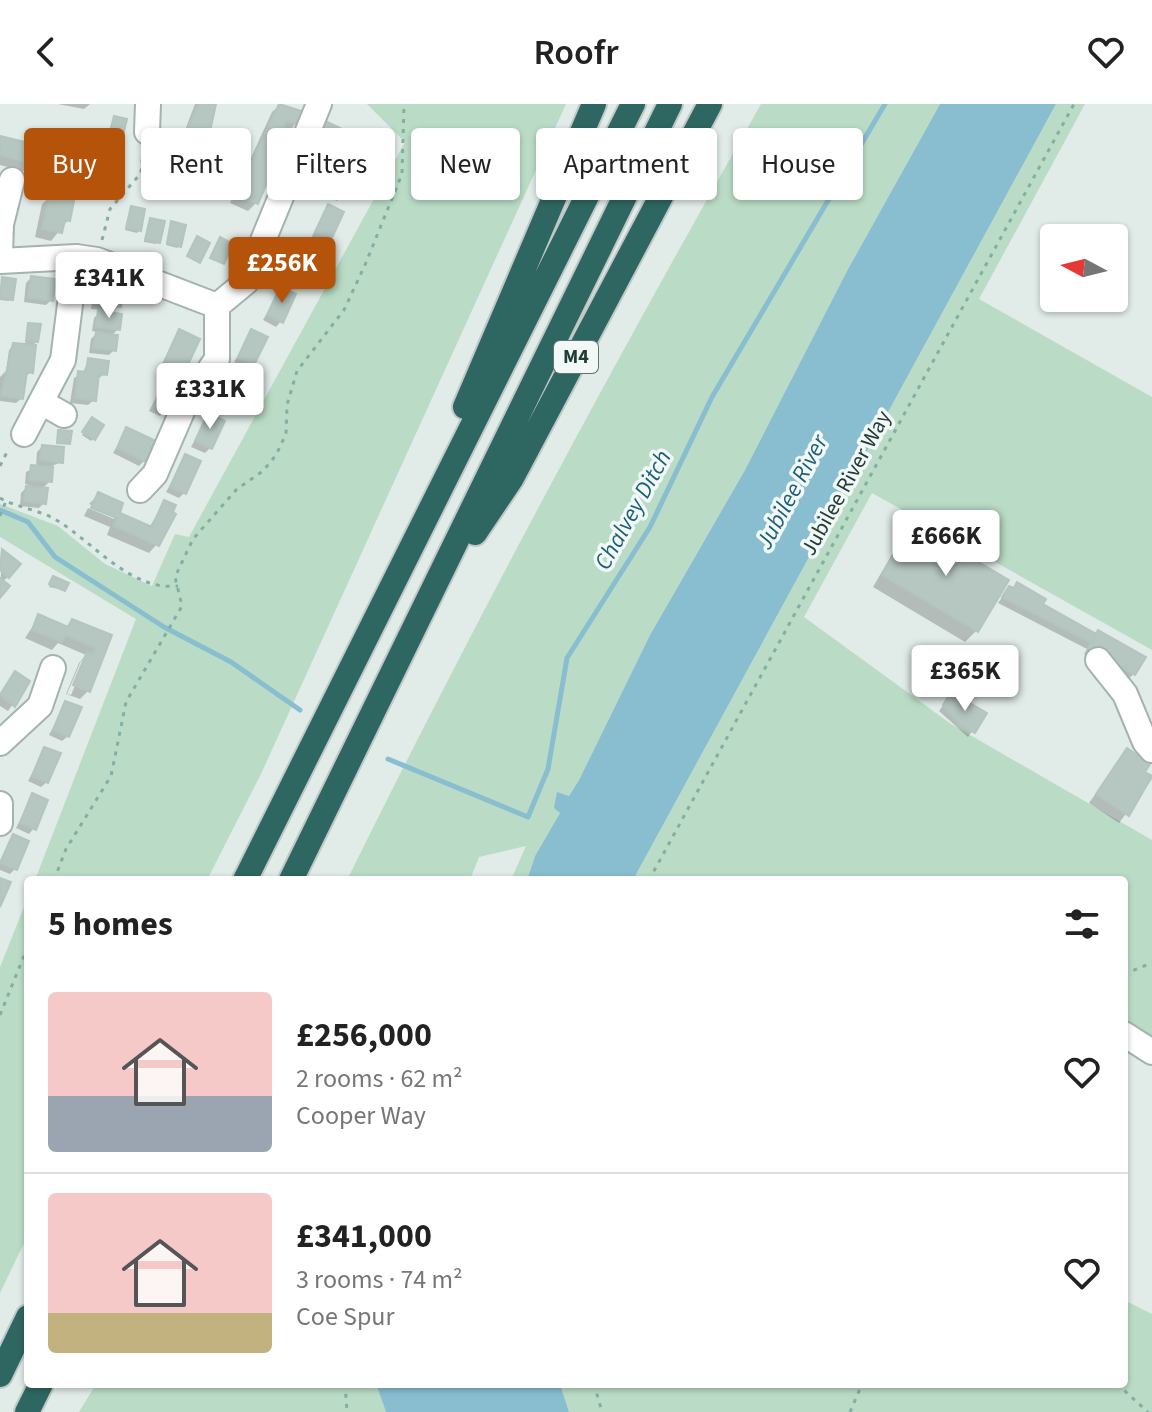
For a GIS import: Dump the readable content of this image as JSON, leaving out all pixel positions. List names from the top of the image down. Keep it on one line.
{"streets":{"highway":["M4"],"path":["Jubilee River Way"]},"water":["Jubilee River","Chalvey Ditch"],"north":"left","page":{"header":"Roofr","chip":["Buy","Rent","Filters","New","Apartment","House"],"price":["£256K","£341K","£331K","£666K","£365K"],"heading":"5 homes","list":[{"name":"£256,000","note":"2 rooms · 62 m² · Cooper Way"},{"name":"£341,000","note":"3 rooms · 74 m² · Coe Spur"}]}}
